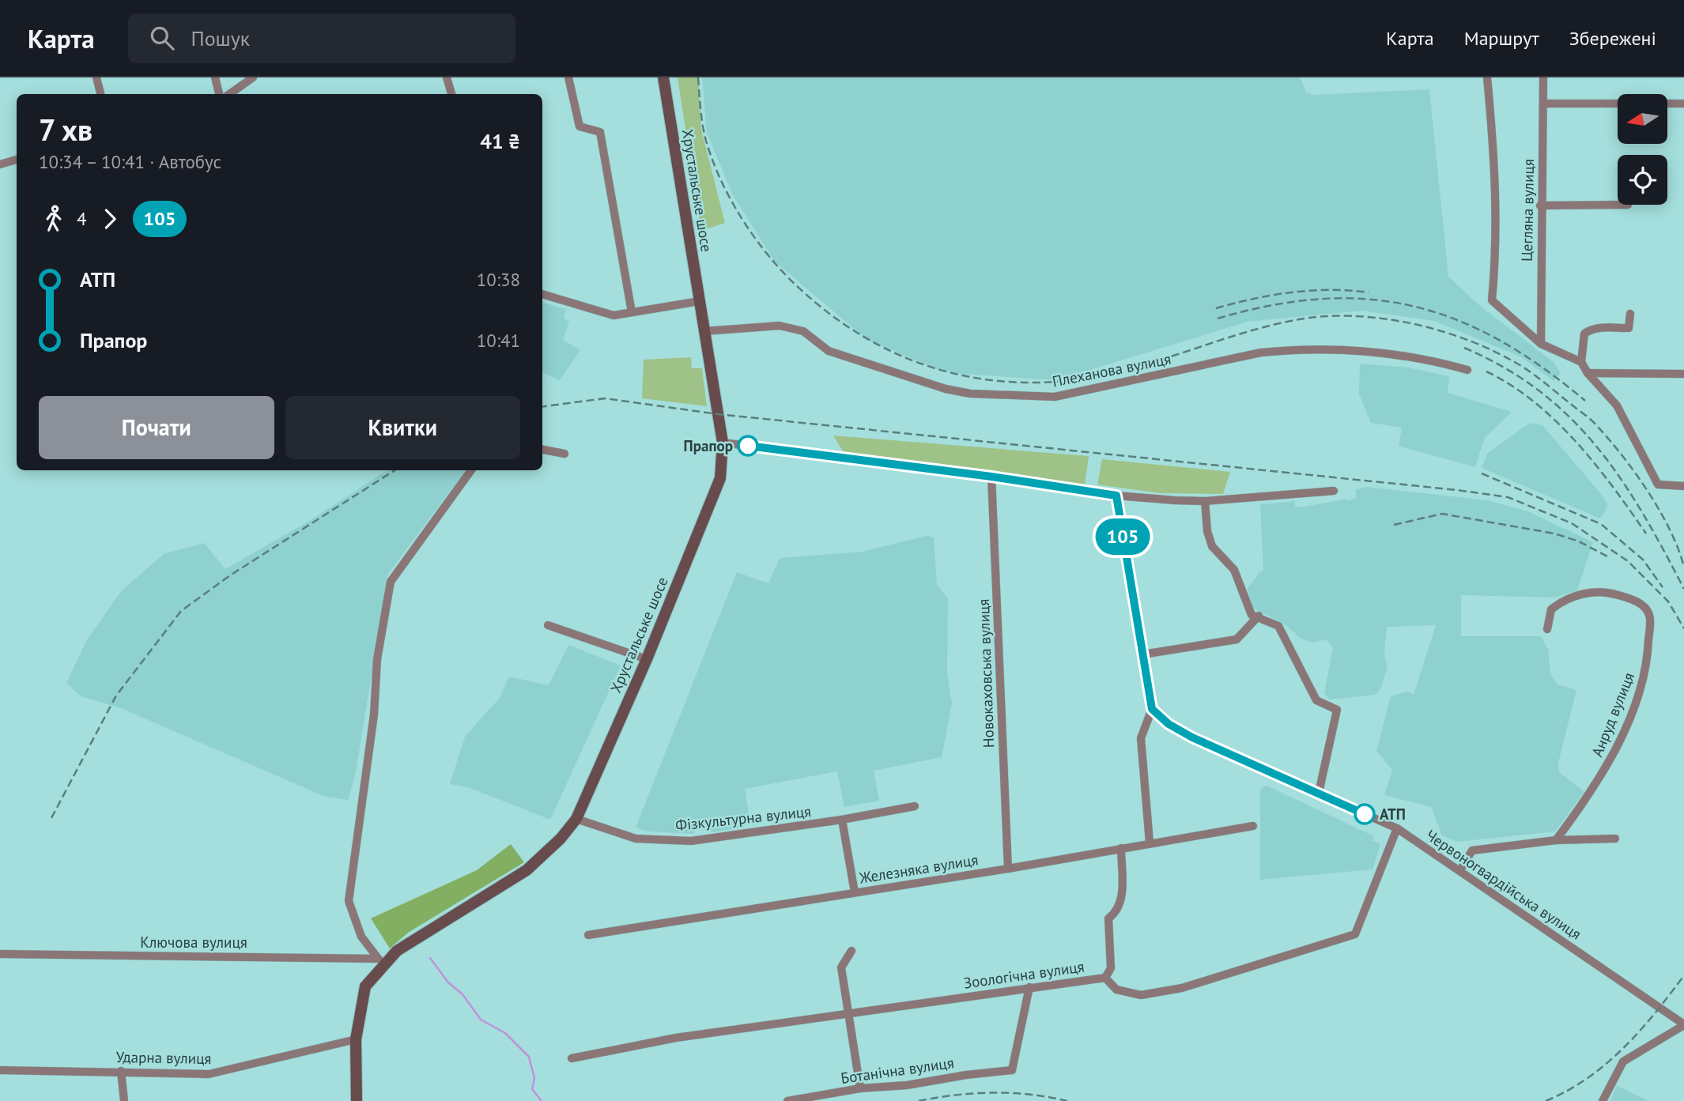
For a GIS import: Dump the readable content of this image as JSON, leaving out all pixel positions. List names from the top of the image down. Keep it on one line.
{"streets":{"street":["Хрустальське шосе","Цегляна вулиця","Плеханова вулиця","Новокаховська вулиця","Анруд вулиця","Фізкультурна вулиця","Железняка вулиця","Червоногвардійська вулиця","Ключова вулиця","Зоологічна вулиця","Ударна вулиця","Ботанічна вулиця"]},"crossings":[["Хрустальське шосе","Плеханова вулиця"],["Хрустальське шосе","Фізкультурна вулиця"],["Хрустальське шосе","Ключова вулиця"],["Хрустальське шосе","Ударна вулиця"],["Новокаховська вулиця","Железняка вулиця"],["Червоногвардійська вулиця","Зоологічна вулиця"],["Зоологічна вулиця","Ботанічна вулиця"]],"places":["Прапор","АТП"],"lines":["bus line 105"],"north":"left","page":{"header":"Карта","search":"Пошук","nav":["Карта","Маршрут","Збережені"],"on_map":"105","heading":["7 хв","10:34 – 10:41 · Автобус","41 ₴"],"legs":["4","105"],"list":[{"name":"АТП","value":"10:38"},{"name":"Прапор","value":"10:41"}],"buttons":["Почати","Квитки"]}}
